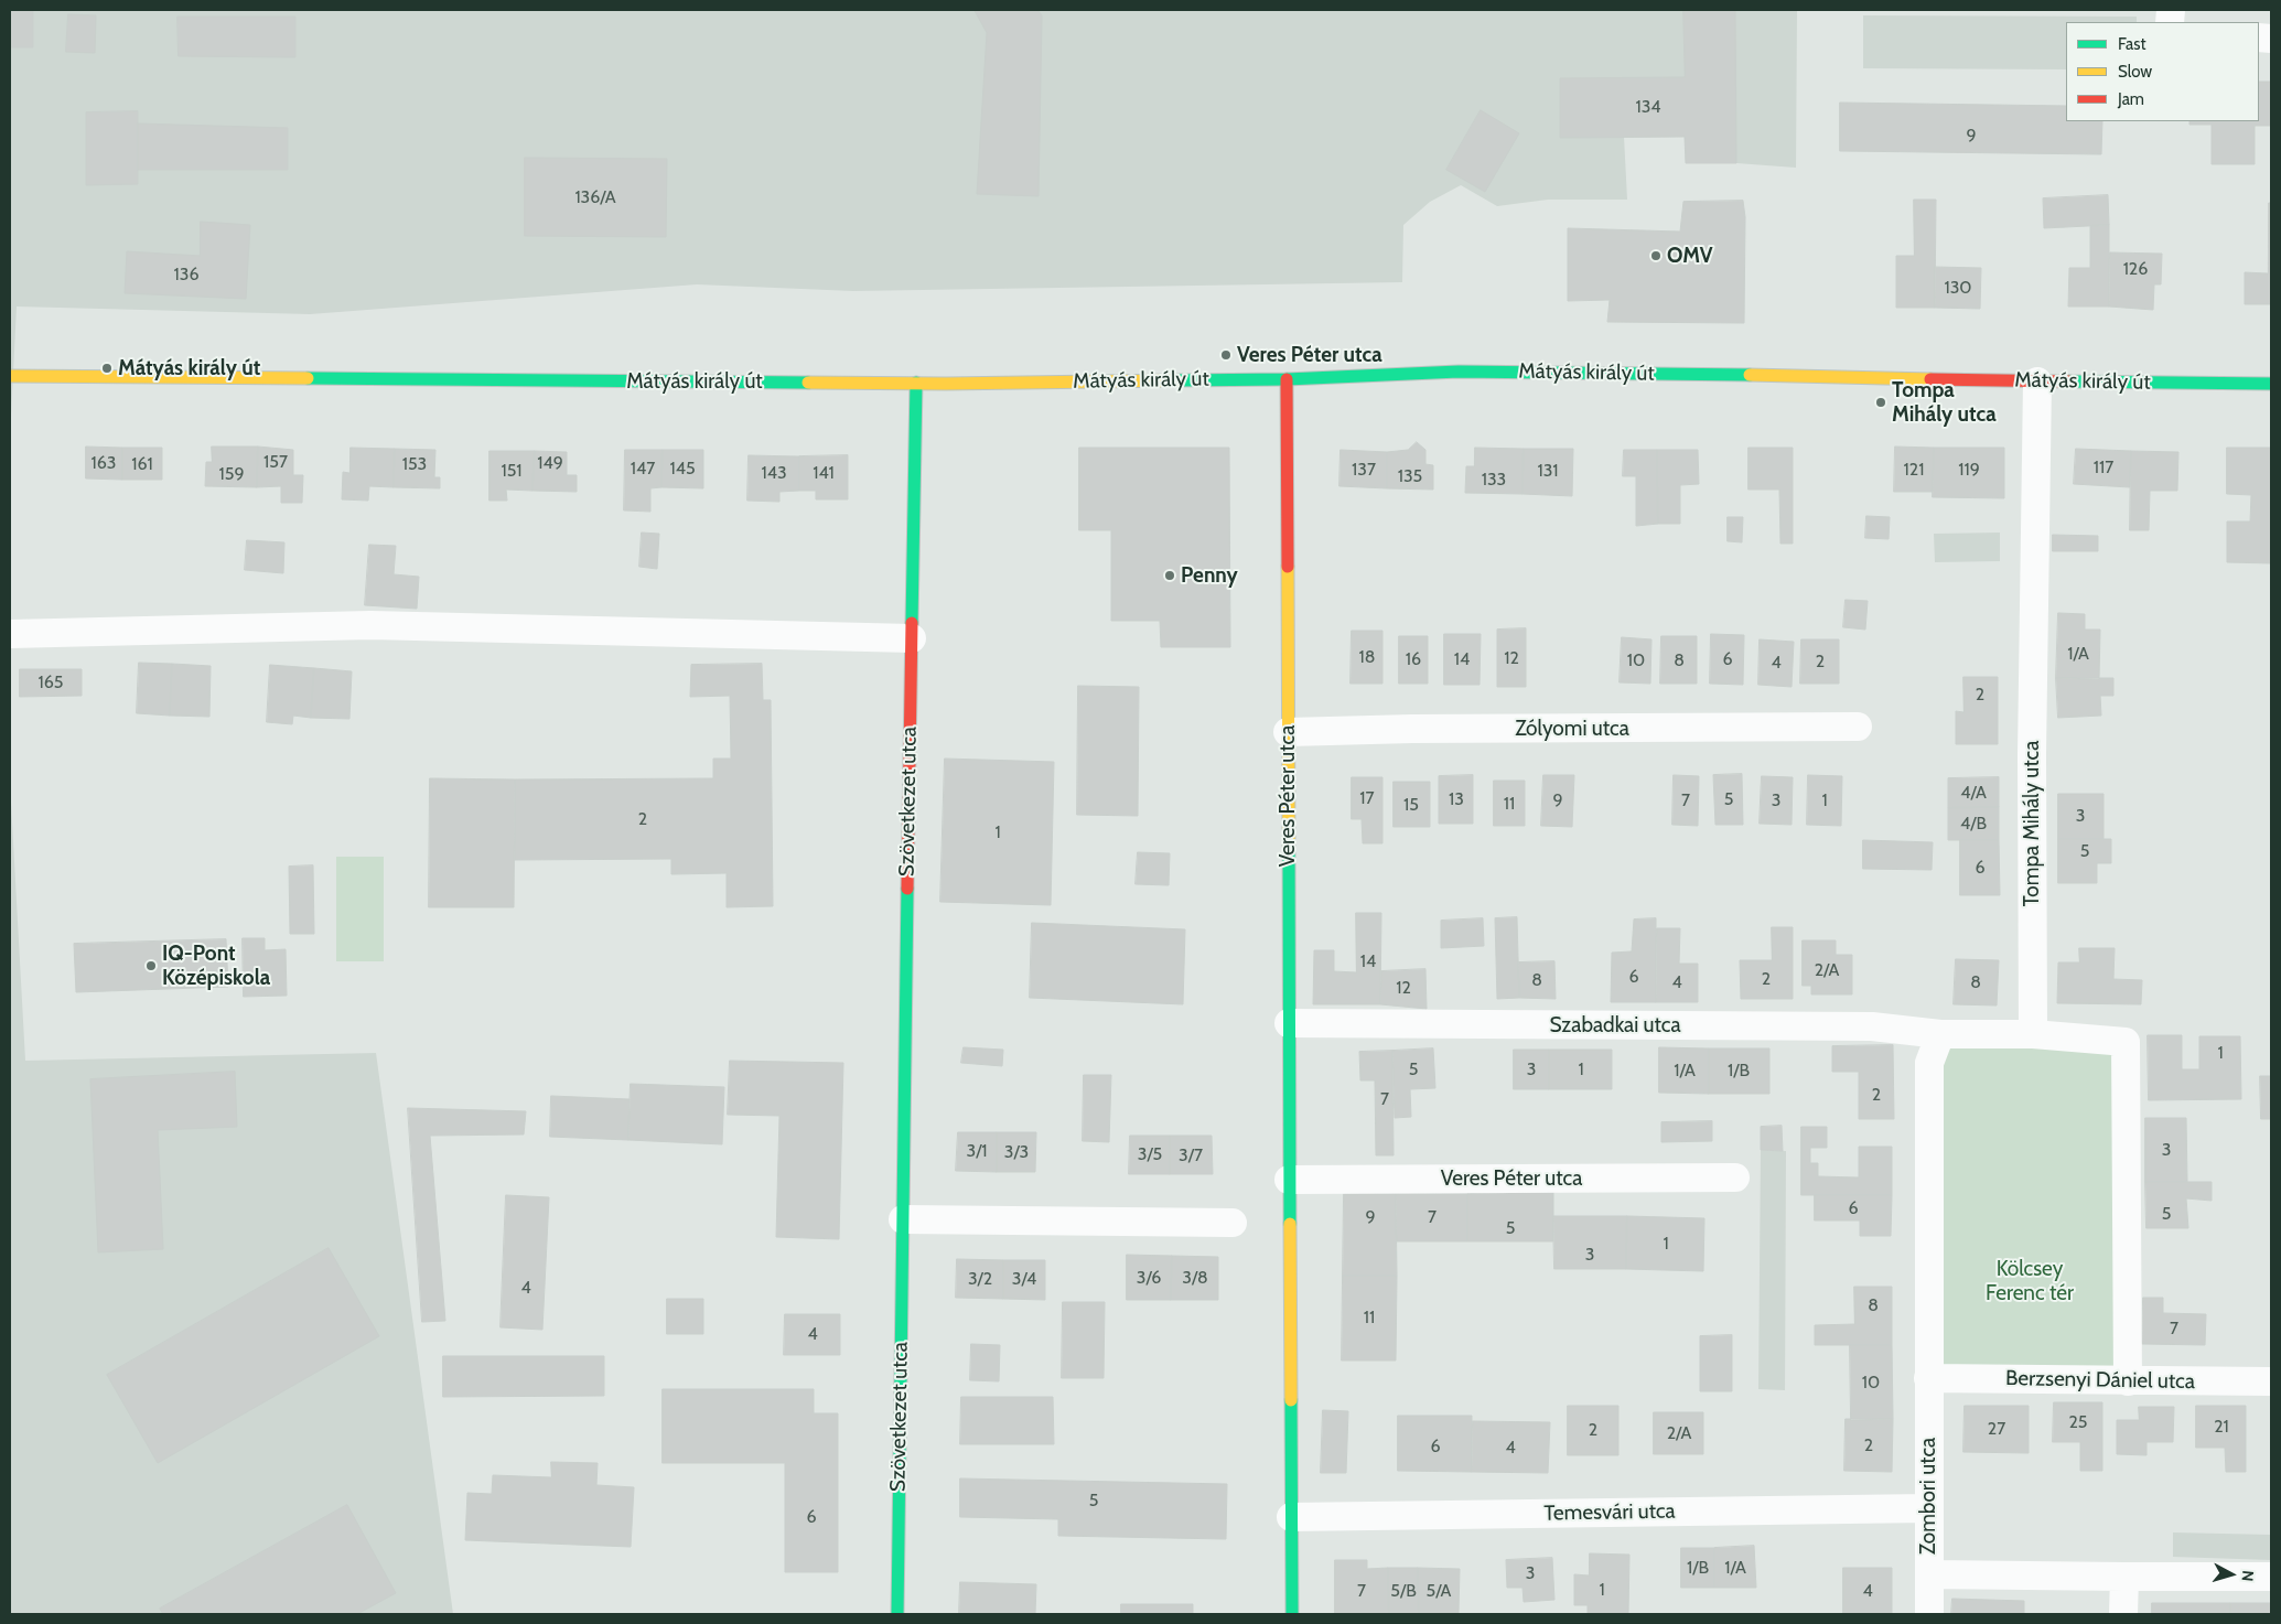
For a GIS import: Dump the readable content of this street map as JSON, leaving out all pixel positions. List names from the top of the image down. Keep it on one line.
{"streets":{"street":["Mátyás király út","Zólyomi utca","Veres Péter utca","Szövetkezet utca","Tompa Mihály utca","Szabadkai utca","Berzsenyi Dániel utca","Zombori utca","Temesvári utca"]},"crossings":[["Mátyás király út","Veres Péter utca"],["Mátyás király út","Szövetkezet utca"],["Mátyás király út","Tompa Mihály utca"],["Zólyomi utca","Veres Péter utca"],["Veres Péter utca","Szabadkai utca"],["Veres Péter utca","Temesvári utca"],["Berzsenyi Dániel utca","Zombori utca"],["Zombori utca","Temesvári utca"]],"parks":["Kölcsey Ferenc tér"],"places":["OMV","Veres Péter utca","Mátyás király út","Tompa Mihály utca","Penny","IQ-Pont Középiskola"],"house_numbers":["134","9","136/A","126","136","130","157","163","149","161","153","117","147","145","137","121","119","151","131","143","141","159","135","133","1/A","18","12","16","14","6","10","8","2","4","165","2","4/A","17","13","5","9","7","3","1","11","15","3","2","4/B","1","5","6","14","2/A","6","2","8","4","8","12","1","5","3","1","1/A","1/B","2","7","3","3/1","3/3","3/5","3/7","6","5","9","7","5","1","3","3/6","3/8","3/2","3/4","4","8","11","7","4","10","25","21","27","2","2/A","2","6","4","5","6","1/B","1/A","3","1","7","5/B","5/A","4"],"legend":["Fast","Slow","Jam"],"north":"right"}
